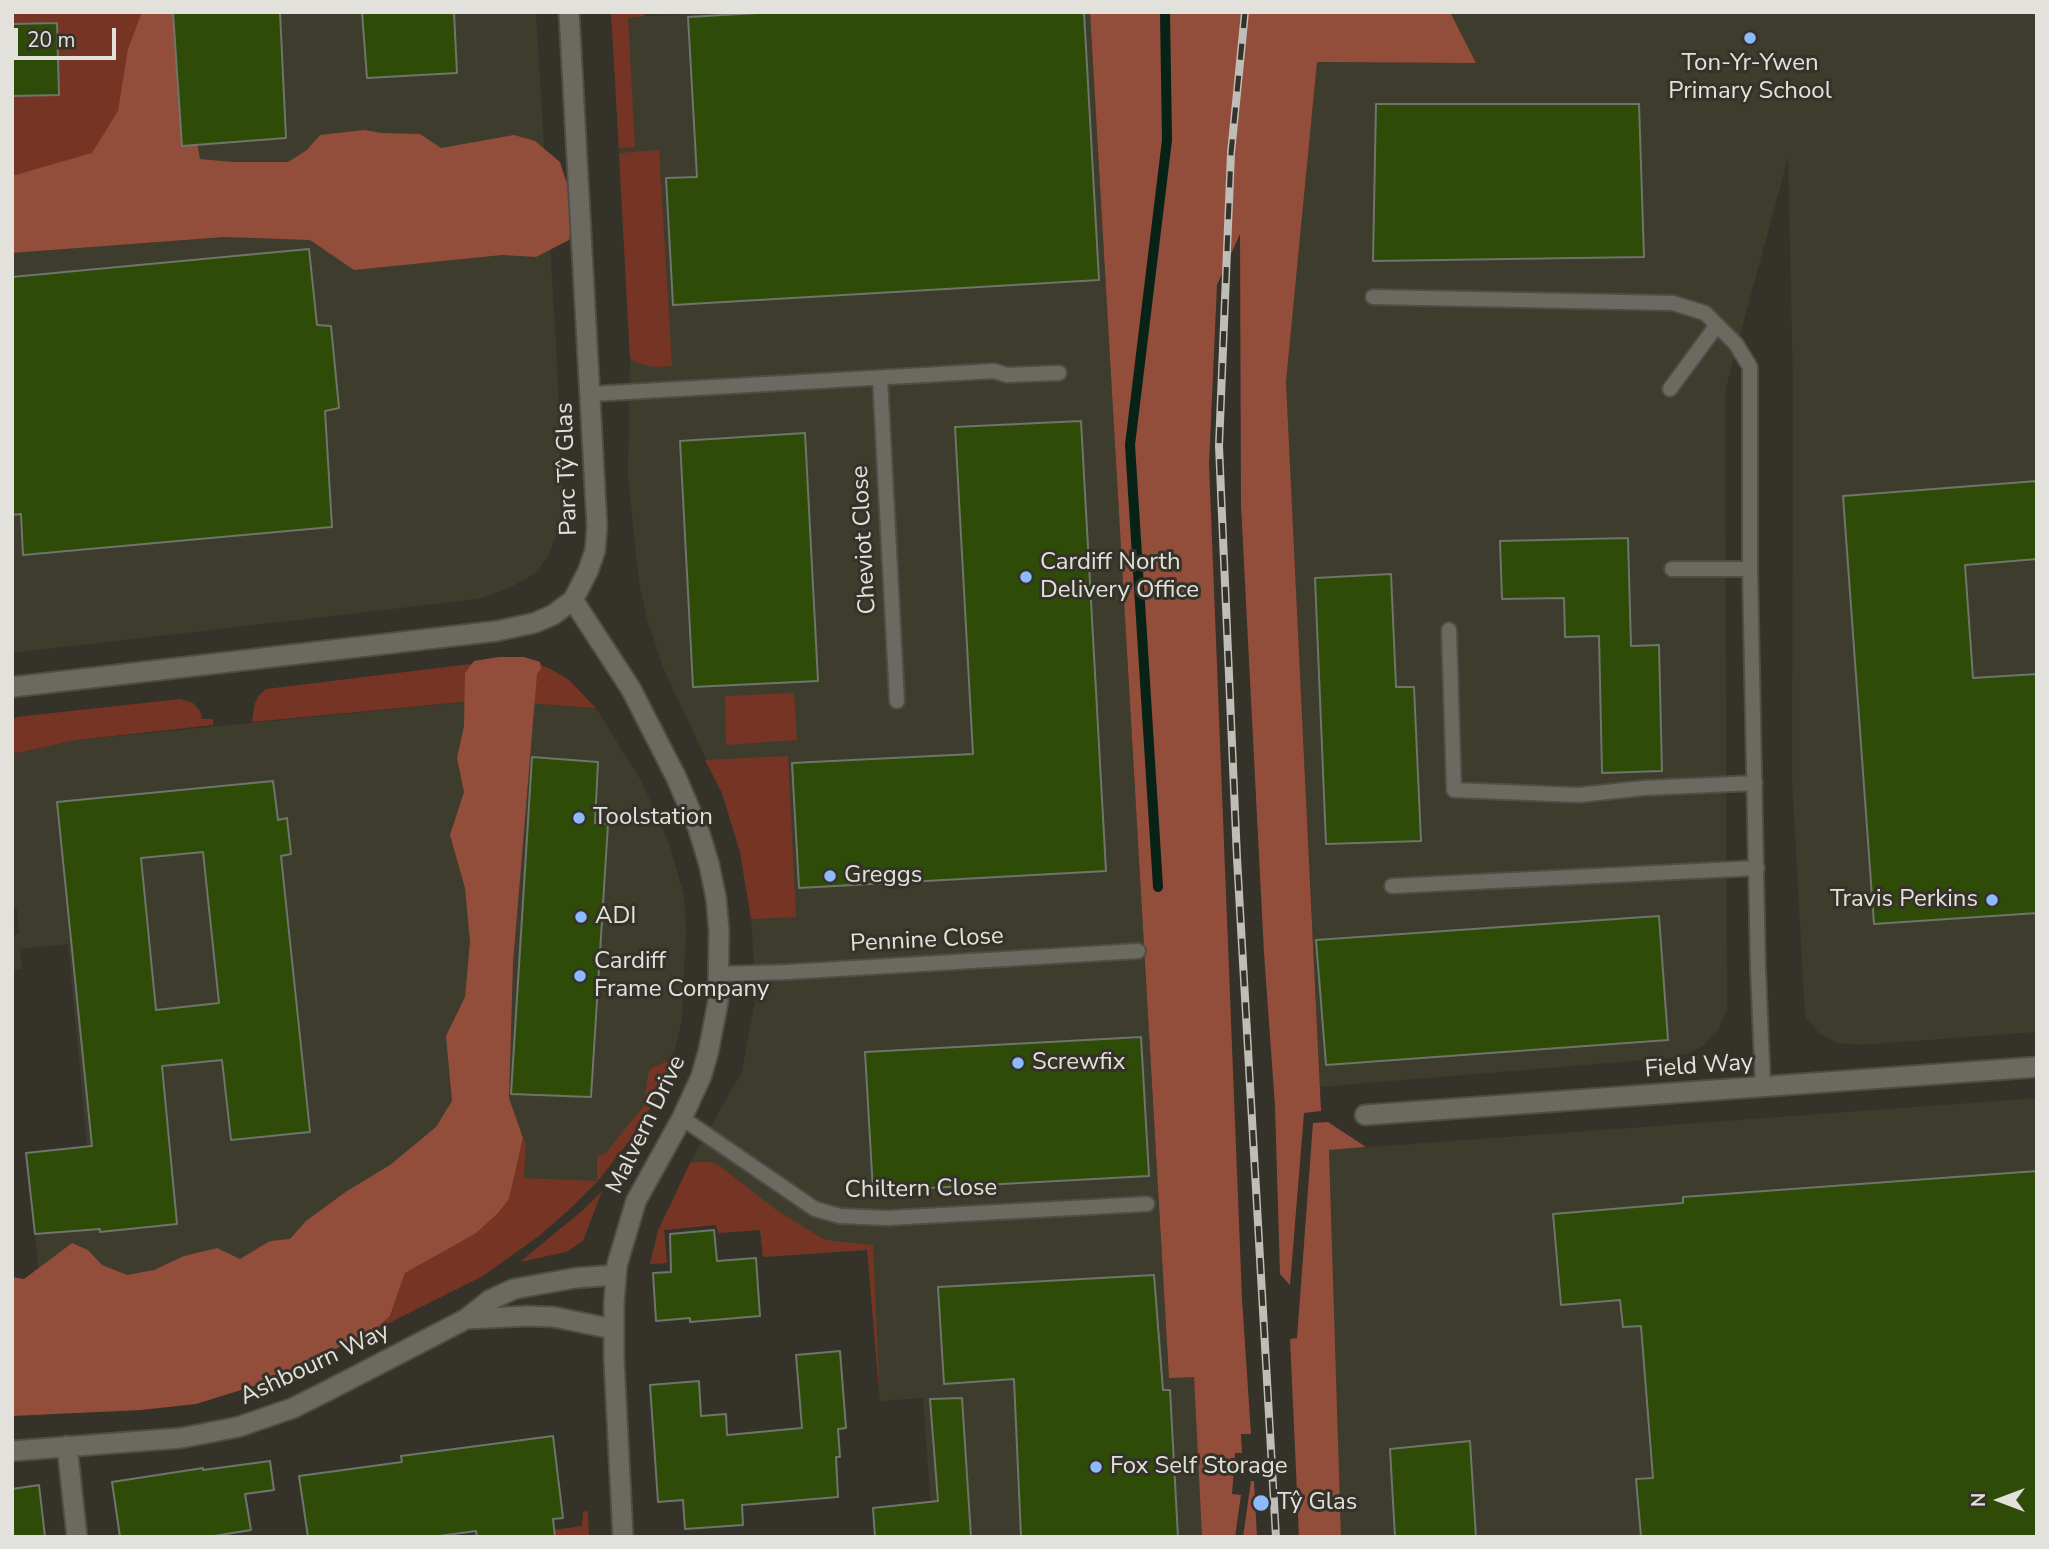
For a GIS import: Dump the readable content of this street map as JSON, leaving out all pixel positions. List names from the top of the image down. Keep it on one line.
{"streets":{"street":["Parc Tŷ Glas","Field Way","Malvern Drive","Ashbourn Way"],"lane":["Cheviot Close","Pennine Close","Chiltern Close"]},"crossings":[["Parc Tŷ Glas","Malvern Drive"],["Pennine Close","Malvern Drive"],["Malvern Drive","Chiltern Close"],["Malvern Drive","Ashbourn Way"]],"places":["Ton-Yr-Ywen Primary School","Cardiff North Delivery Office","Toolstation","Greggs","Travis Perkins","ADI","Cardiff Frame Company","Screwfix","Fox Self Storage","Tŷ Glas"],"scale_bar":"20 m","north":"left"}
